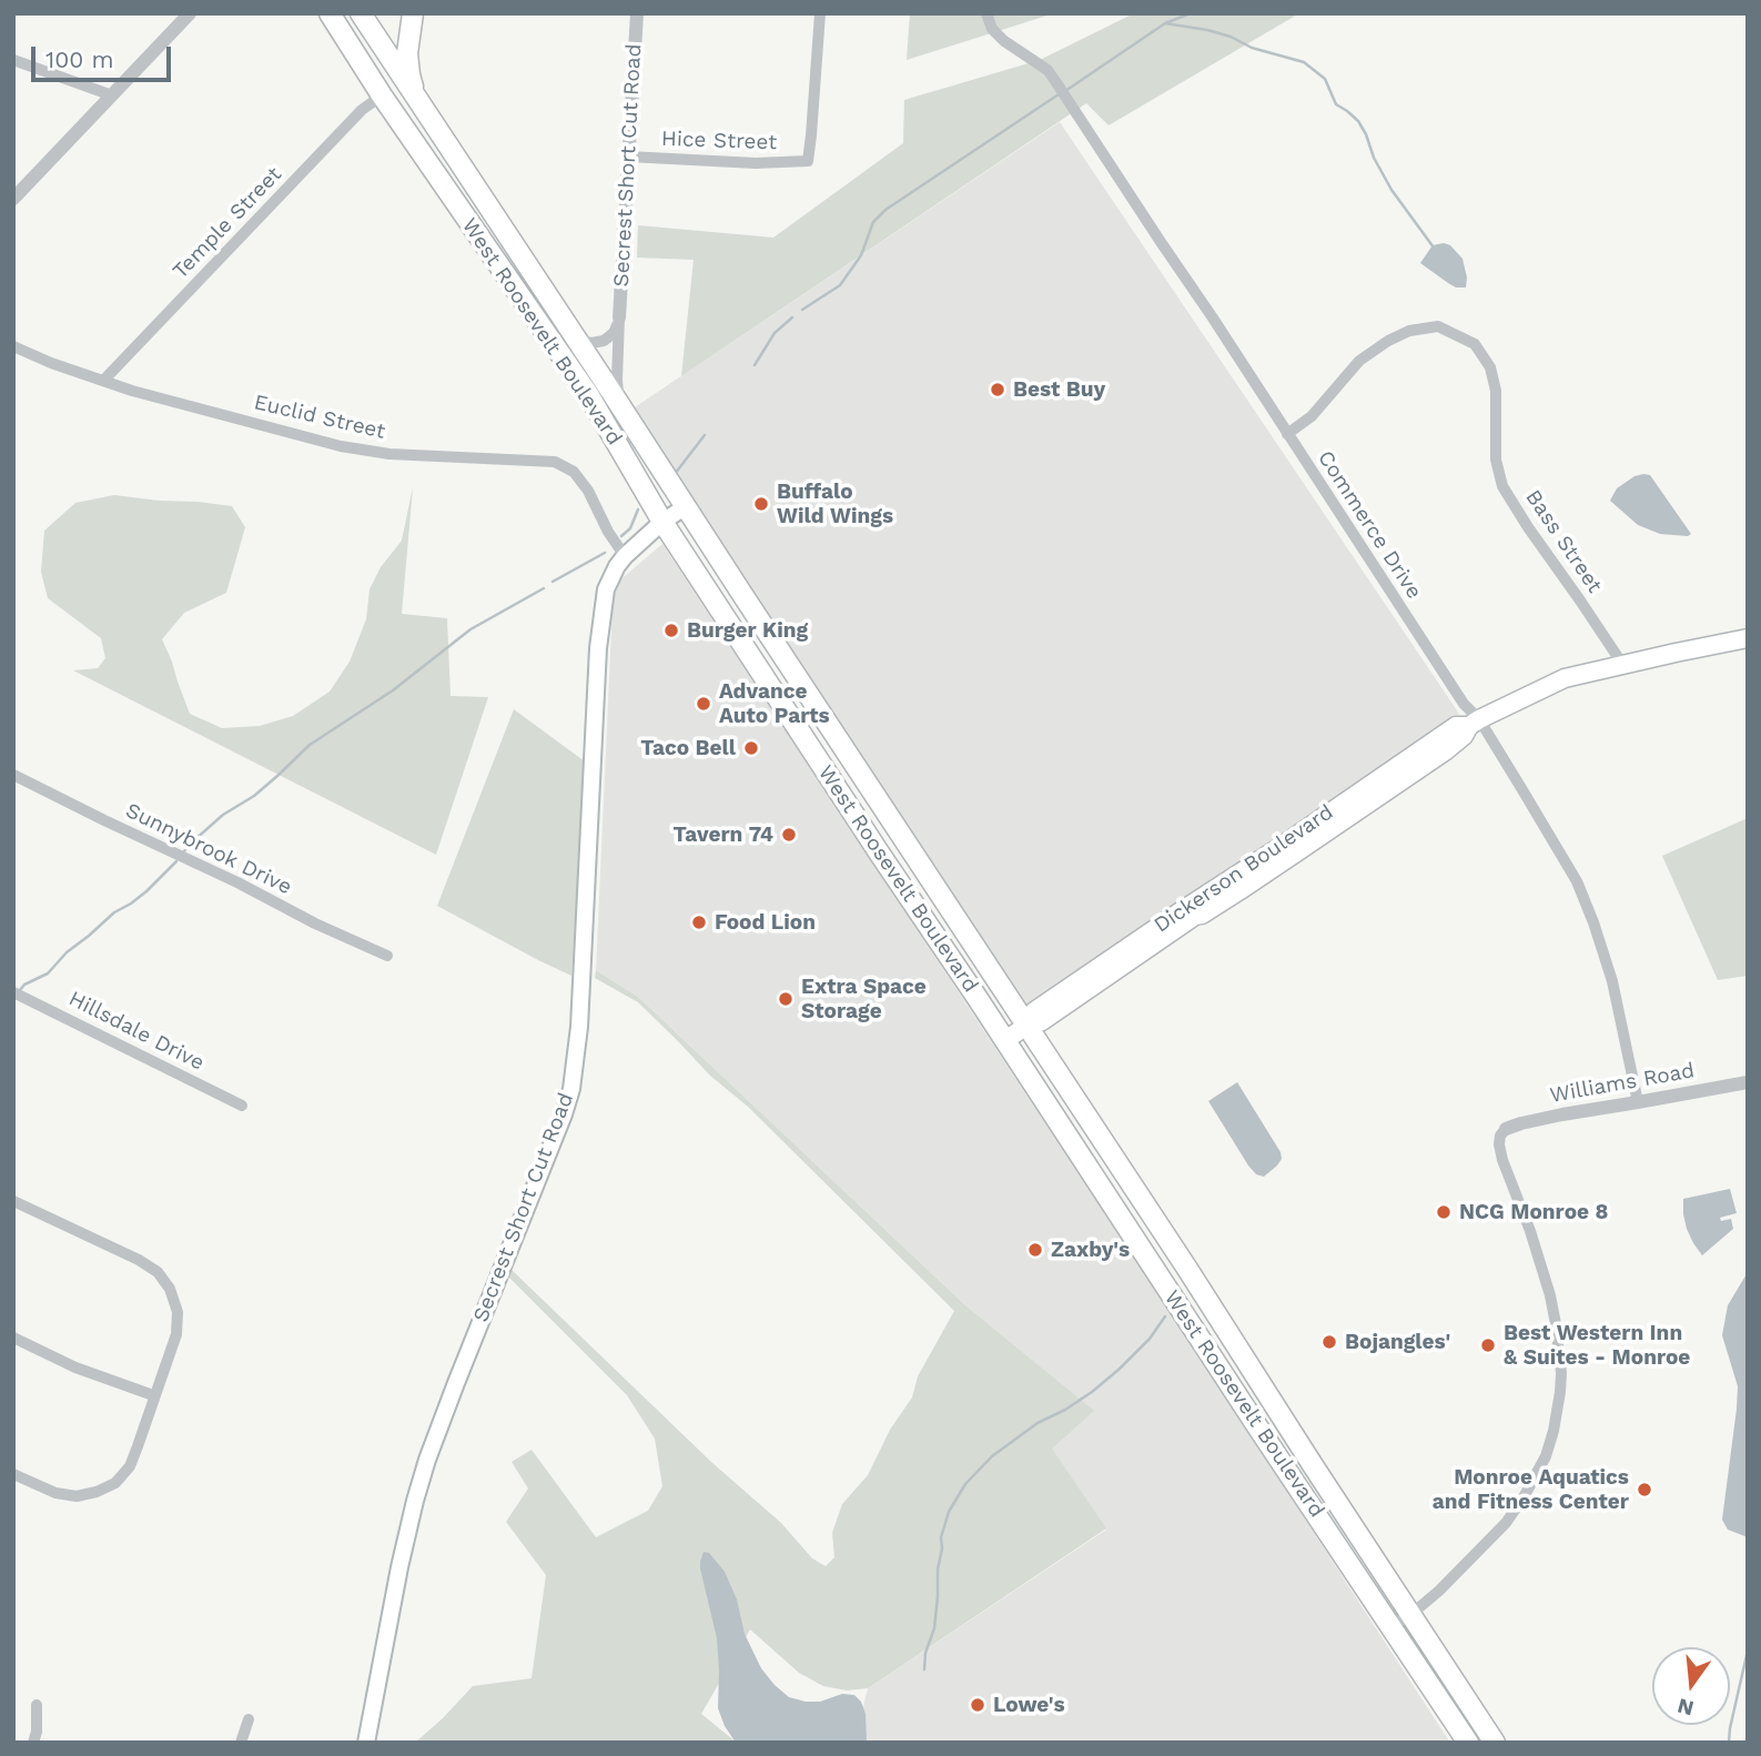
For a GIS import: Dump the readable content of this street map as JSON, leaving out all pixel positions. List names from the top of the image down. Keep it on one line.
{"streets":{"highway":["West Roosevelt Boulevard"],"main road":["Secrest Short Cut Road","Dickerson Boulevard"],"street":["Hice Street","Temple Street","Euclid Street","Commerce Drive","Bass Street","Sunnybrook Drive","Hillsdale Drive","Williams Road"]},"crossings":[["Hice Street","Secrest Short Cut Road"],["Secrest Short Cut Road","West Roosevelt Boulevard"],["Secrest Short Cut Road","Euclid Street"],["Temple Street","West Roosevelt Boulevard"],["Temple Street","Euclid Street"],["West Roosevelt Boulevard","Dickerson Boulevard"],["Commerce Drive","Bass Street"],["Commerce Drive","Dickerson Boulevard"],["Commerce Drive","Williams Road"],["Bass Street","Dickerson Boulevard"]],"places":["Best Buy","Buffalo Wild Wings","Burger King","Advance Auto Parts","Taco Bell","Tavern 74","Food Lion","Extra Space Storage","NCG Monroe 8","Zaxby's","Bojangles'","Best Western Inn & Suites - Monroe","Monroe Aquatics and Fitness Center","Lowe's"],"scale_bar":"100 m","north":"bottom"}
